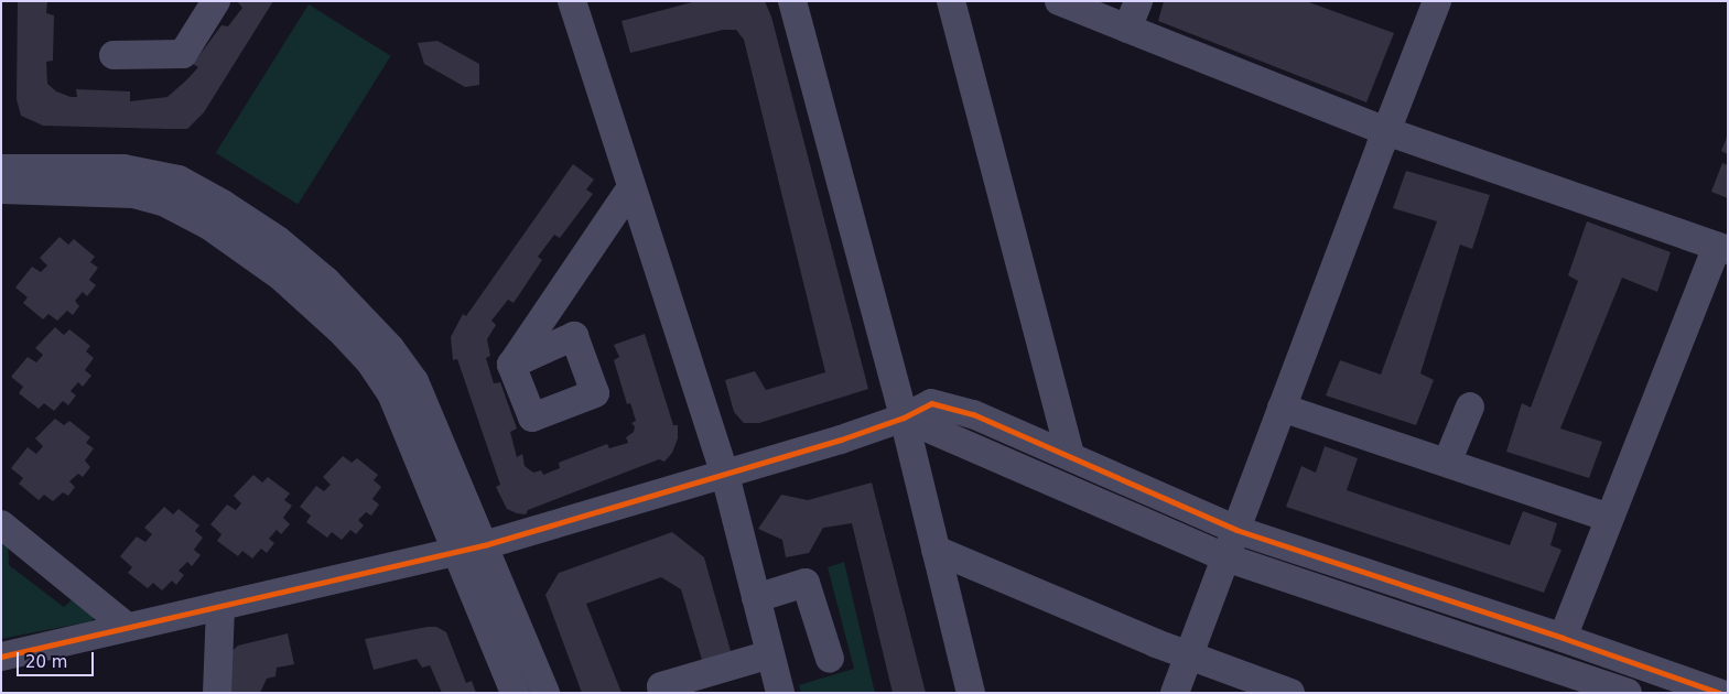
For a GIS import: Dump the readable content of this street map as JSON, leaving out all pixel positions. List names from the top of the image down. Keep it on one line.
{"scale_bar":"20 m"}
